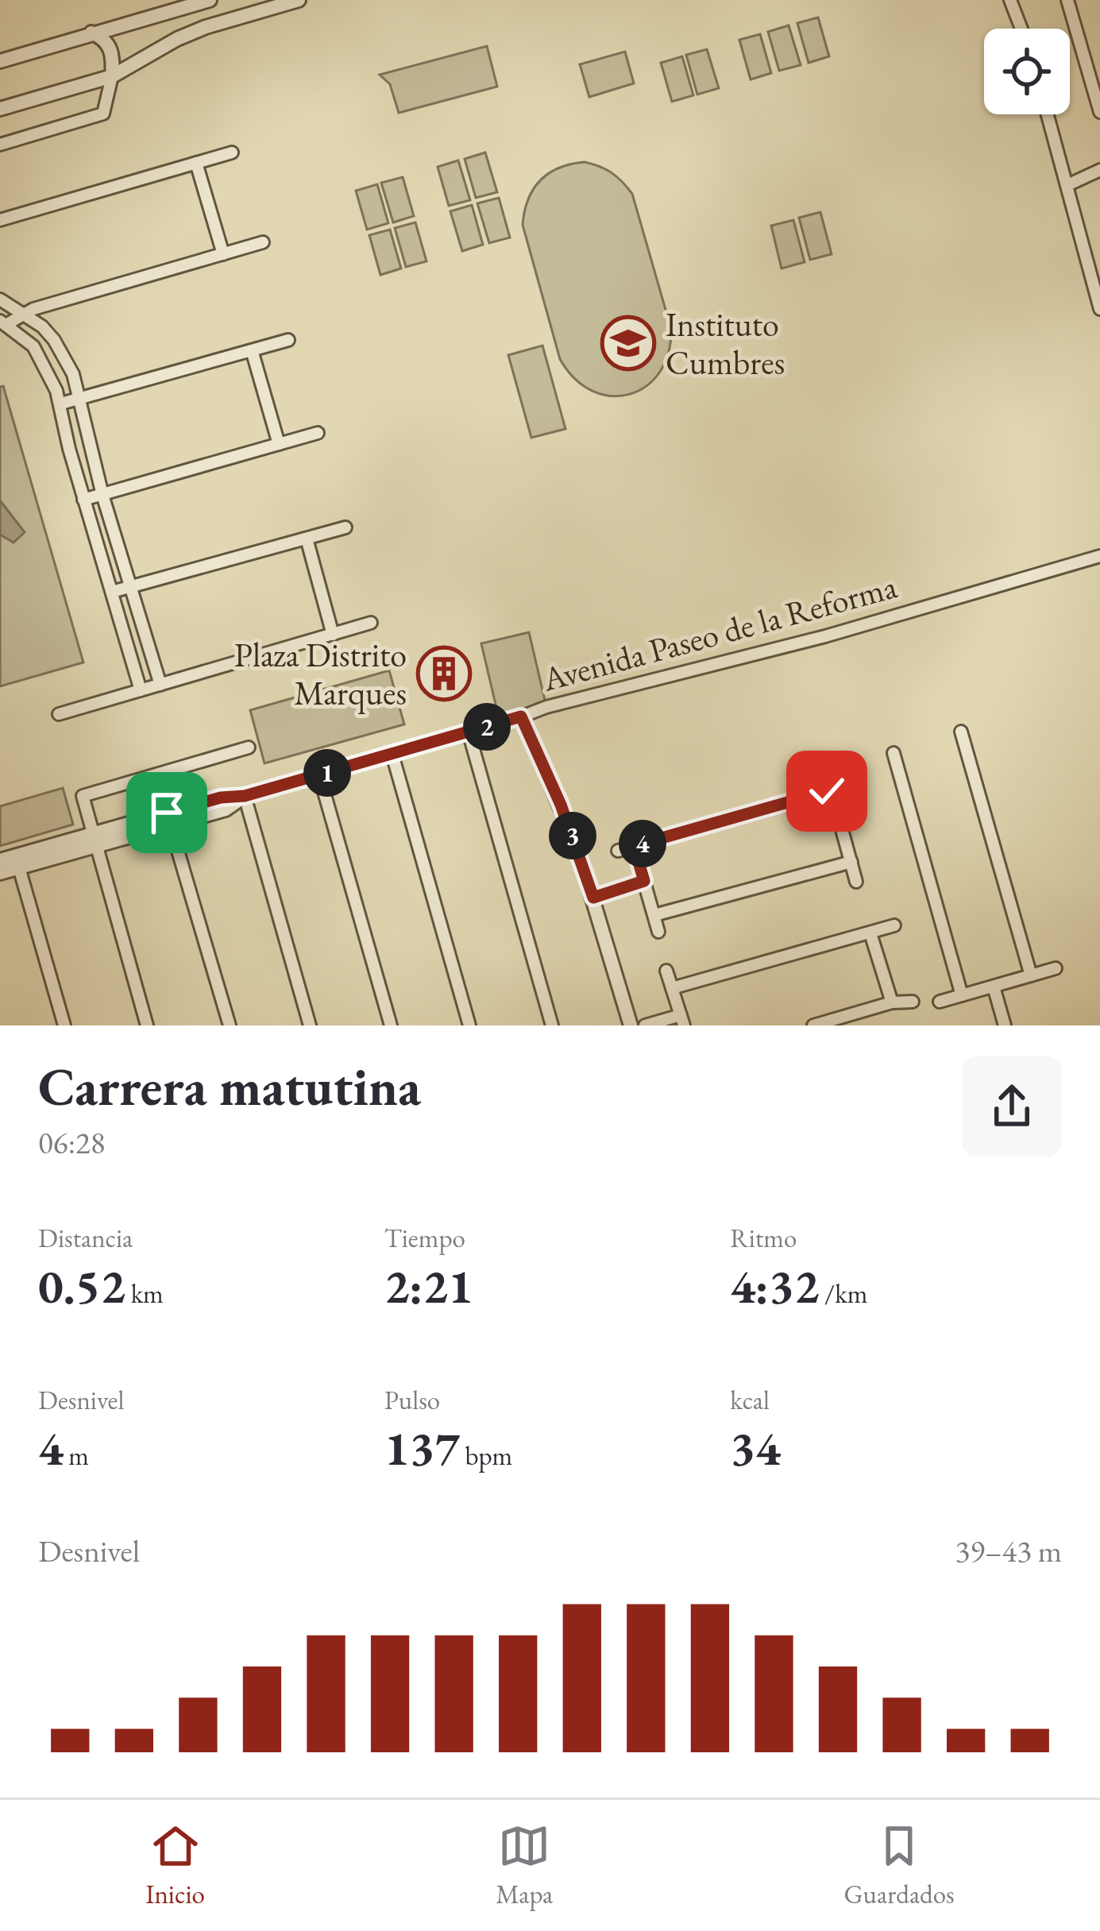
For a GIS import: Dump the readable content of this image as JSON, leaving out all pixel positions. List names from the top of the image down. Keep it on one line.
{"streets":{"street":["Avenida Paseo de la Reforma"]},"places":{"school or university":["Instituto Cumbres"],"building":["Plaza Distrito Marques"]},"page":{"pins":["2","1","3","4"],"heading":["Carrera matutina","06:28"],"stats":[["Distancia","0.52 km"],["Tiempo","2:21"],["Ritmo","4:32 /km"],["Desnivel","4 m"],["Pulso","137 bpm"],["kcal","34"]],"chart":["Desnivel","39–43 m"],"tabs":["Inicio","Mapa","Guardados"]}}
